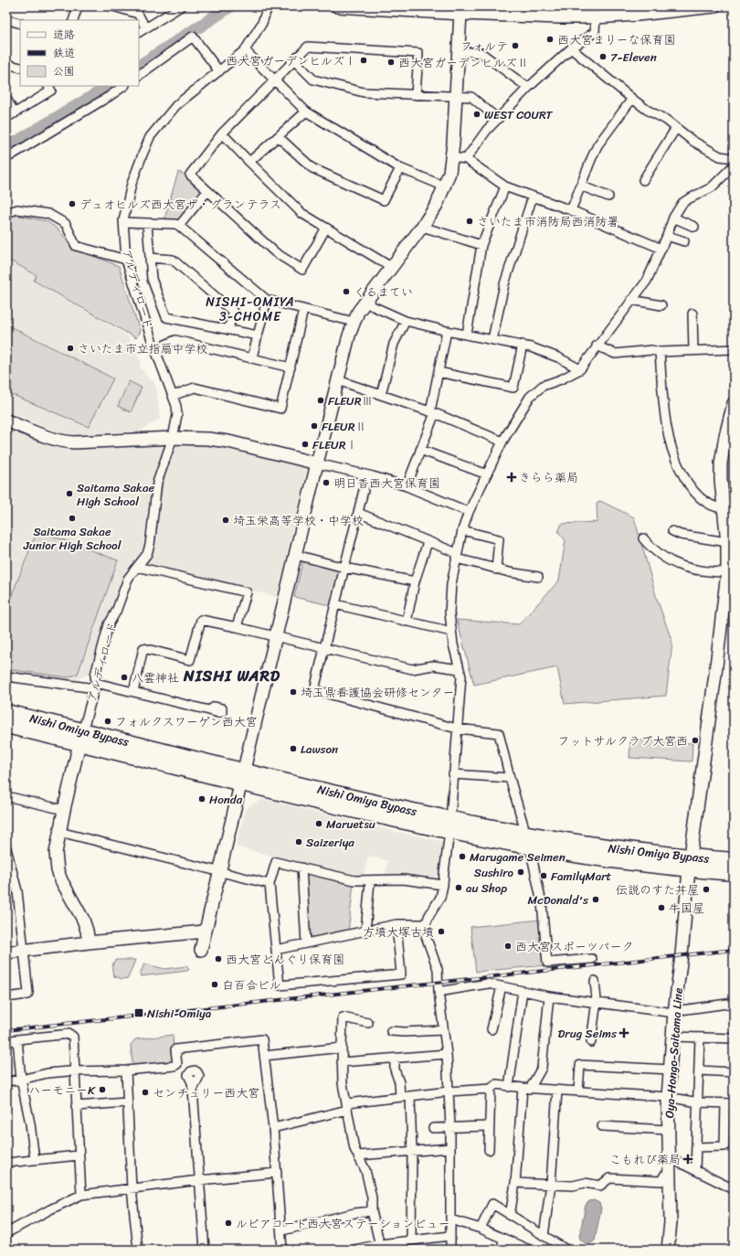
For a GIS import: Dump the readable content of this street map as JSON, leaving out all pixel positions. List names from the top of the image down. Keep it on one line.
{"streets":{"highway":["Nishi Omiya Bypass"],"street":["アルディロード","Oya-Hongo-Saitama Line"]},"crossings":[["アルディロード","Nishi Omiya Bypass"],["Nishi Omiya Bypass","Oya-Hongo-Saitama Line"]],"districts":["NISHI-OMIYA 3-CHOME","NISHI WARD"],"places":{"other":["西大宮まりーな保育園","フォルテ","7-Eleven","西大宮ガーデンヒルズⅠ","西大宮ガーデンヒルズⅡ","WEST COURT","デュオヒルズ西大宮ザ・グランテラス","さいたま市消防局西消防署","くるまてい","さいたま市立指扇中学校","FLEURⅢ","FLEURⅡ","FLEURⅠ","明日香西大宮保育園","Saitama Sakae High School","Saitama Sakae Junior High School","埼玉栄高等学校・中学校","八雲神社","埼玉県看護協会研修センター","フォルクスワーゲン西大宮","フットサルクラブ大宮西","Lawson","Honda","Maruetsu","Saizeriya","Marugame Seimen","Sushiro","FamilyMart","au Shop","伝説のすた丼屋","McDonald's","牛国屋","方墳大塚古墳","西大宮スポーツパーク","西大宮どんぐり保育園","白百合ビル","ハーモニーK","センチュリー西大宮","ルピアコート西大宮ステーションビュー"],"health":["きらら薬局","Drug Seims","こもれび薬局"],"transit":["Nishi-Omiya"]},"legend":["道路","鉄道","公園"]}
